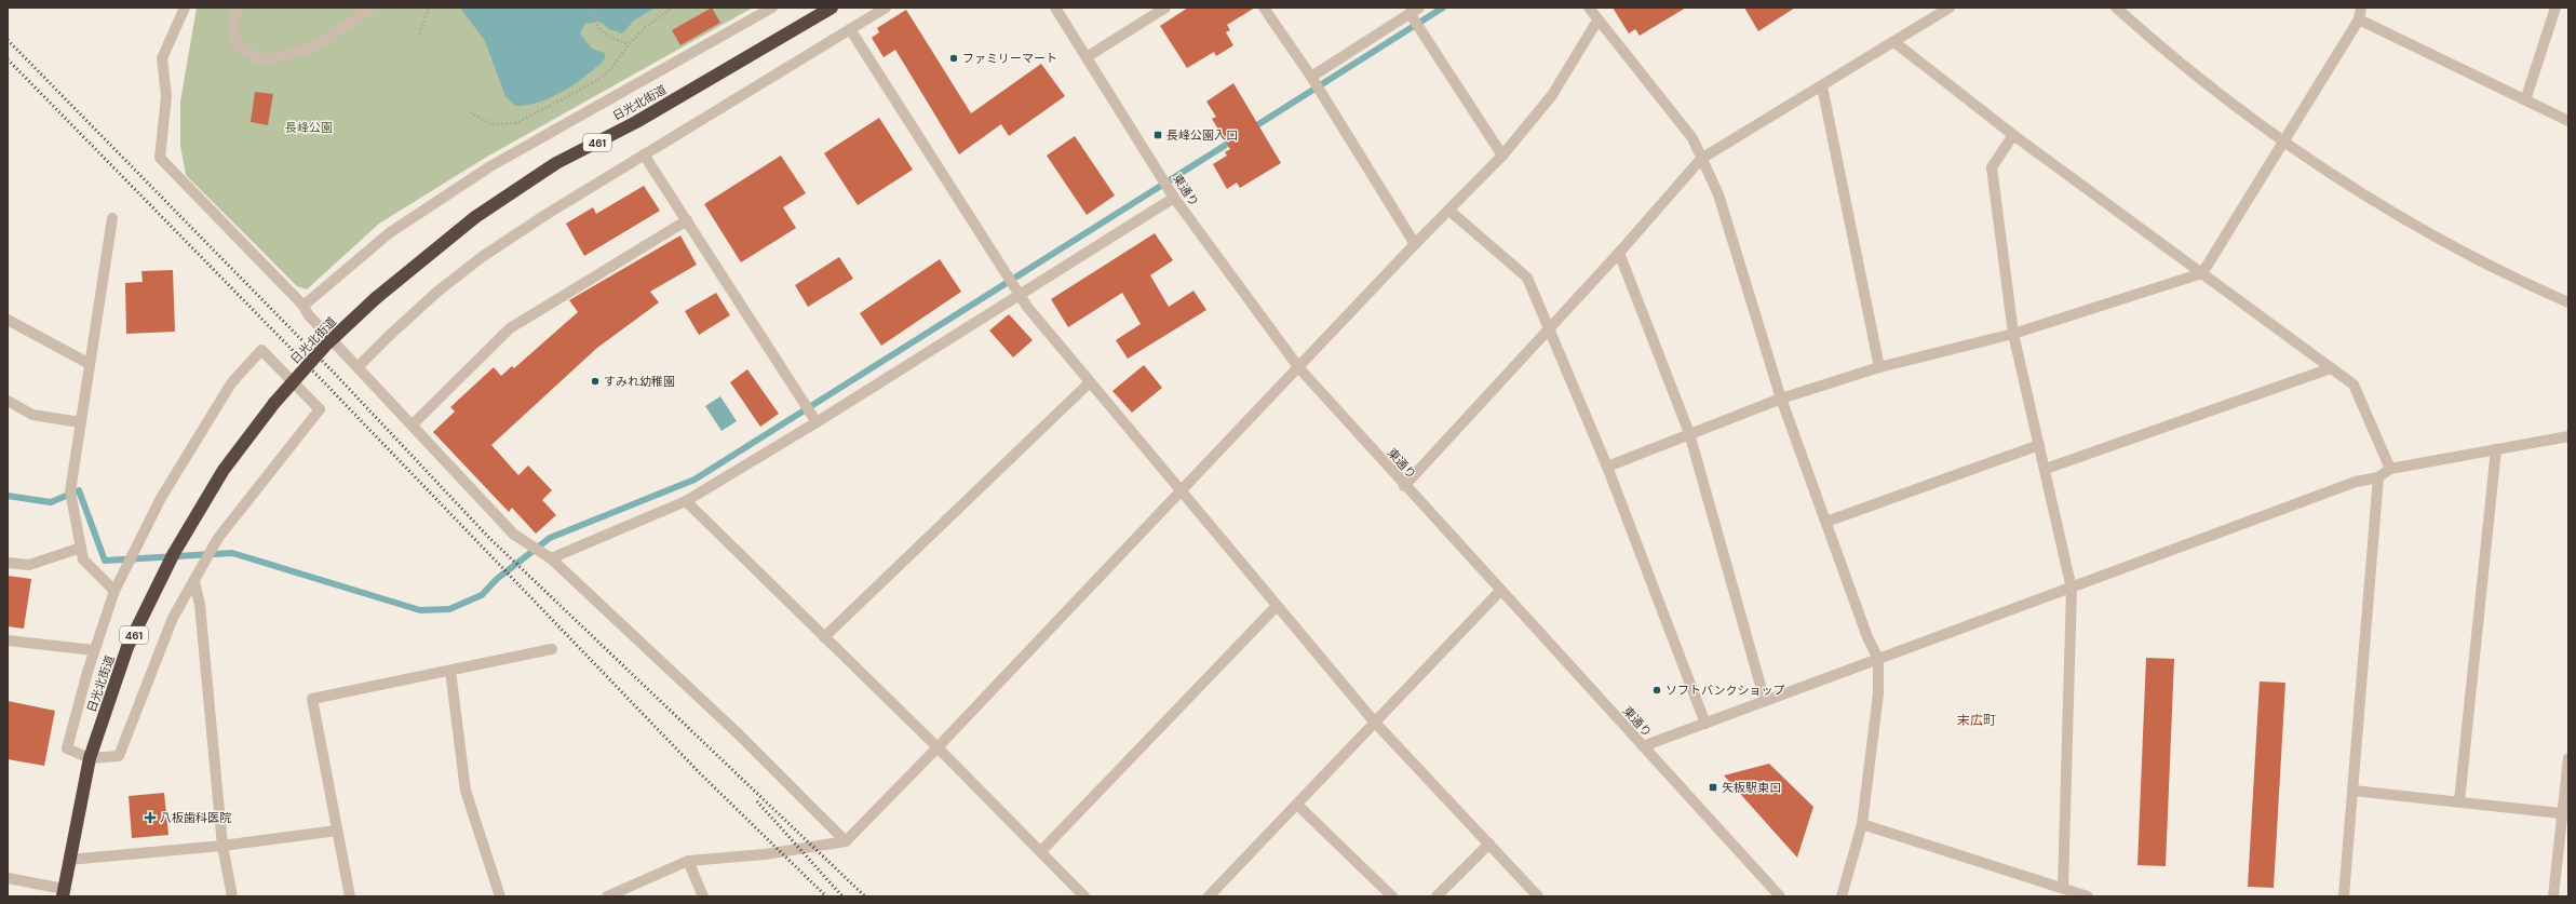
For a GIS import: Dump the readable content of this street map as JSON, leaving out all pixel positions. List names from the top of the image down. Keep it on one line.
{"streets":{"highway":["日光北街道","461"],"street":["東通り"]},"districts":["末広町"],"parks":["長峰公園"],"places":{"other":["ファミリーマート","すみれ幼稚園","ソフトバンクショップ"],"transit":["長峰公園入口","矢板駅東口"],"health":["八板歯科医院"]}}
